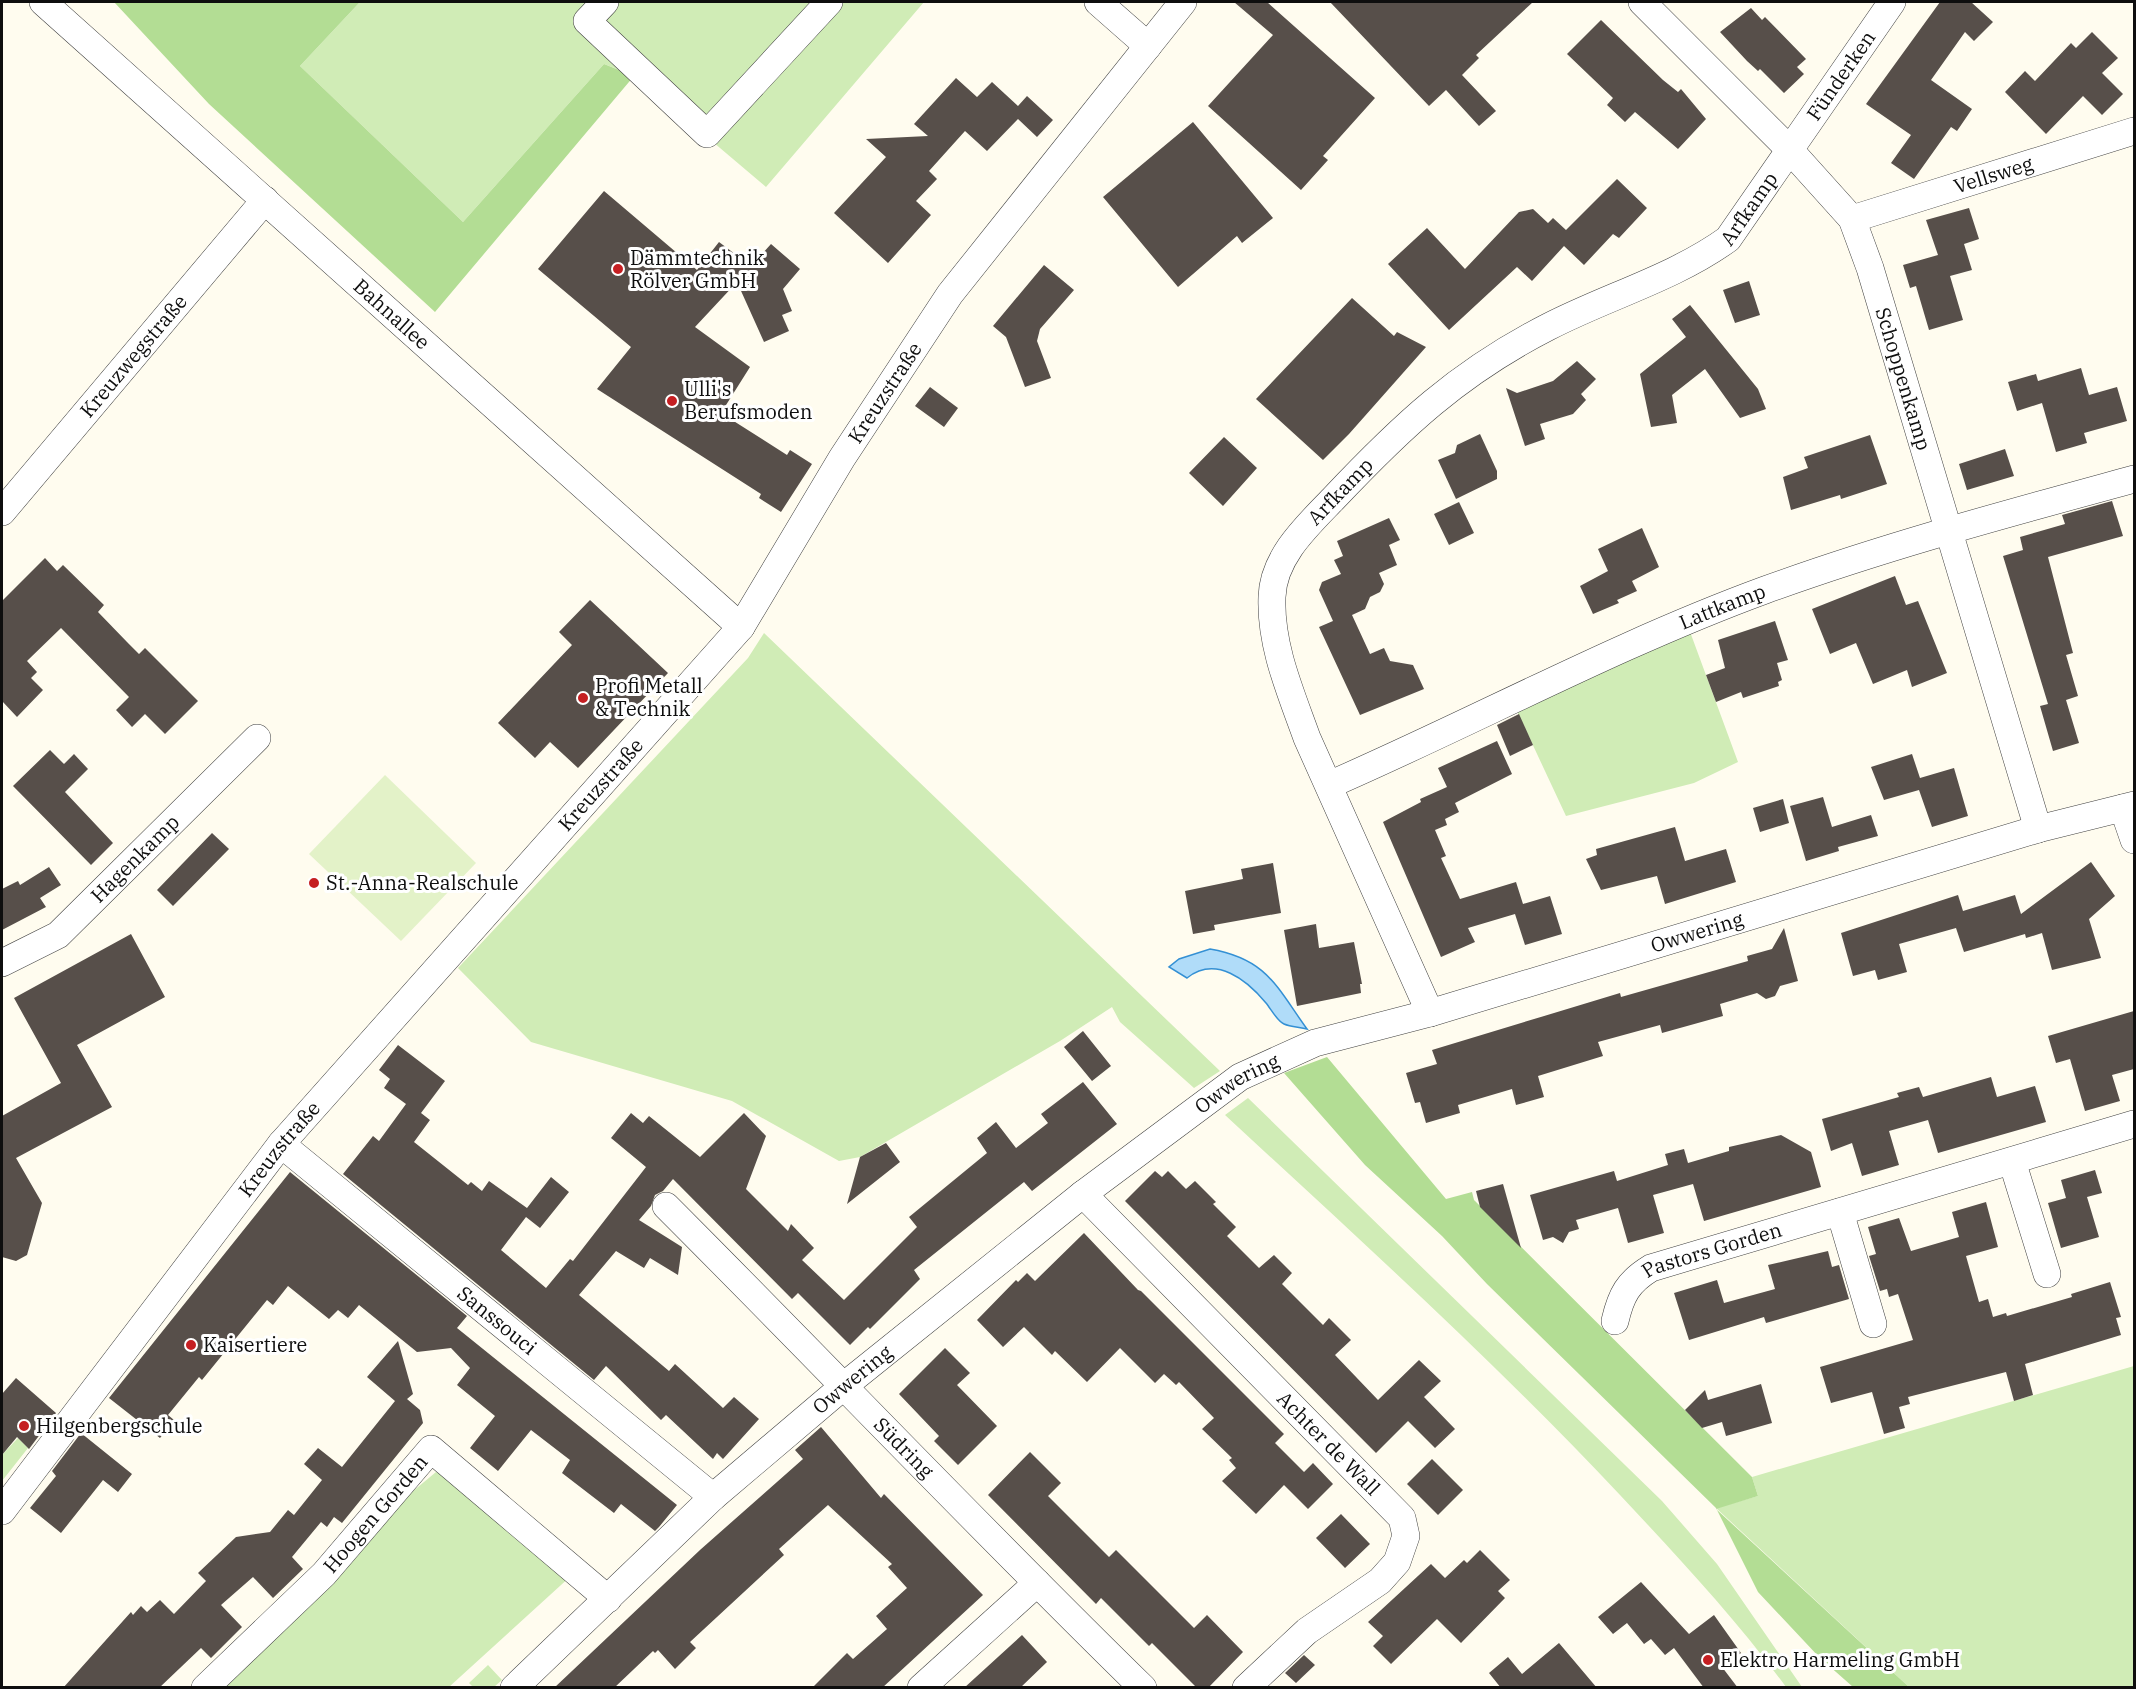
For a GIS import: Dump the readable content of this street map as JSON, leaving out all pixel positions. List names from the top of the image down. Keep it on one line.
{"streets":{"street":["Fünderken","Vellsweg","Arfkamp","Bahnallee","Kreuzwegstraße","Schoppenkamp","Kreuzstraße","Lattkamp","Hagenkamp","Owwering","Pastors Gorden","Sanssouci","Achter de Wall","Südring","Hoogen Gorden"]},"crossings":[["Fünderken","Arfkamp"],["Fünderken","Schoppenkamp"],["Vellsweg","Schoppenkamp"],["Arfkamp","Schoppenkamp"],["Arfkamp","Lattkamp"],["Arfkamp","Owwering"],["Bahnallee","Kreuzwegstraße"],["Bahnallee","Kreuzstraße"],["Schoppenkamp","Lattkamp"],["Schoppenkamp","Owwering"],["Kreuzstraße","Sanssouci"],["Owwering","Sanssouci"],["Owwering","Achter de Wall"],["Owwering","Südring"],["Owwering","Hoogen Gorden"]],"places":["Dämmtechnik Rölver GmbH","Ulli's Berufsmoden","Profi Metall & Technik","St.-Anna-Realschule","Kaisertiere","Hilgenbergschule","Elektro Harmeling GmbH"]}
